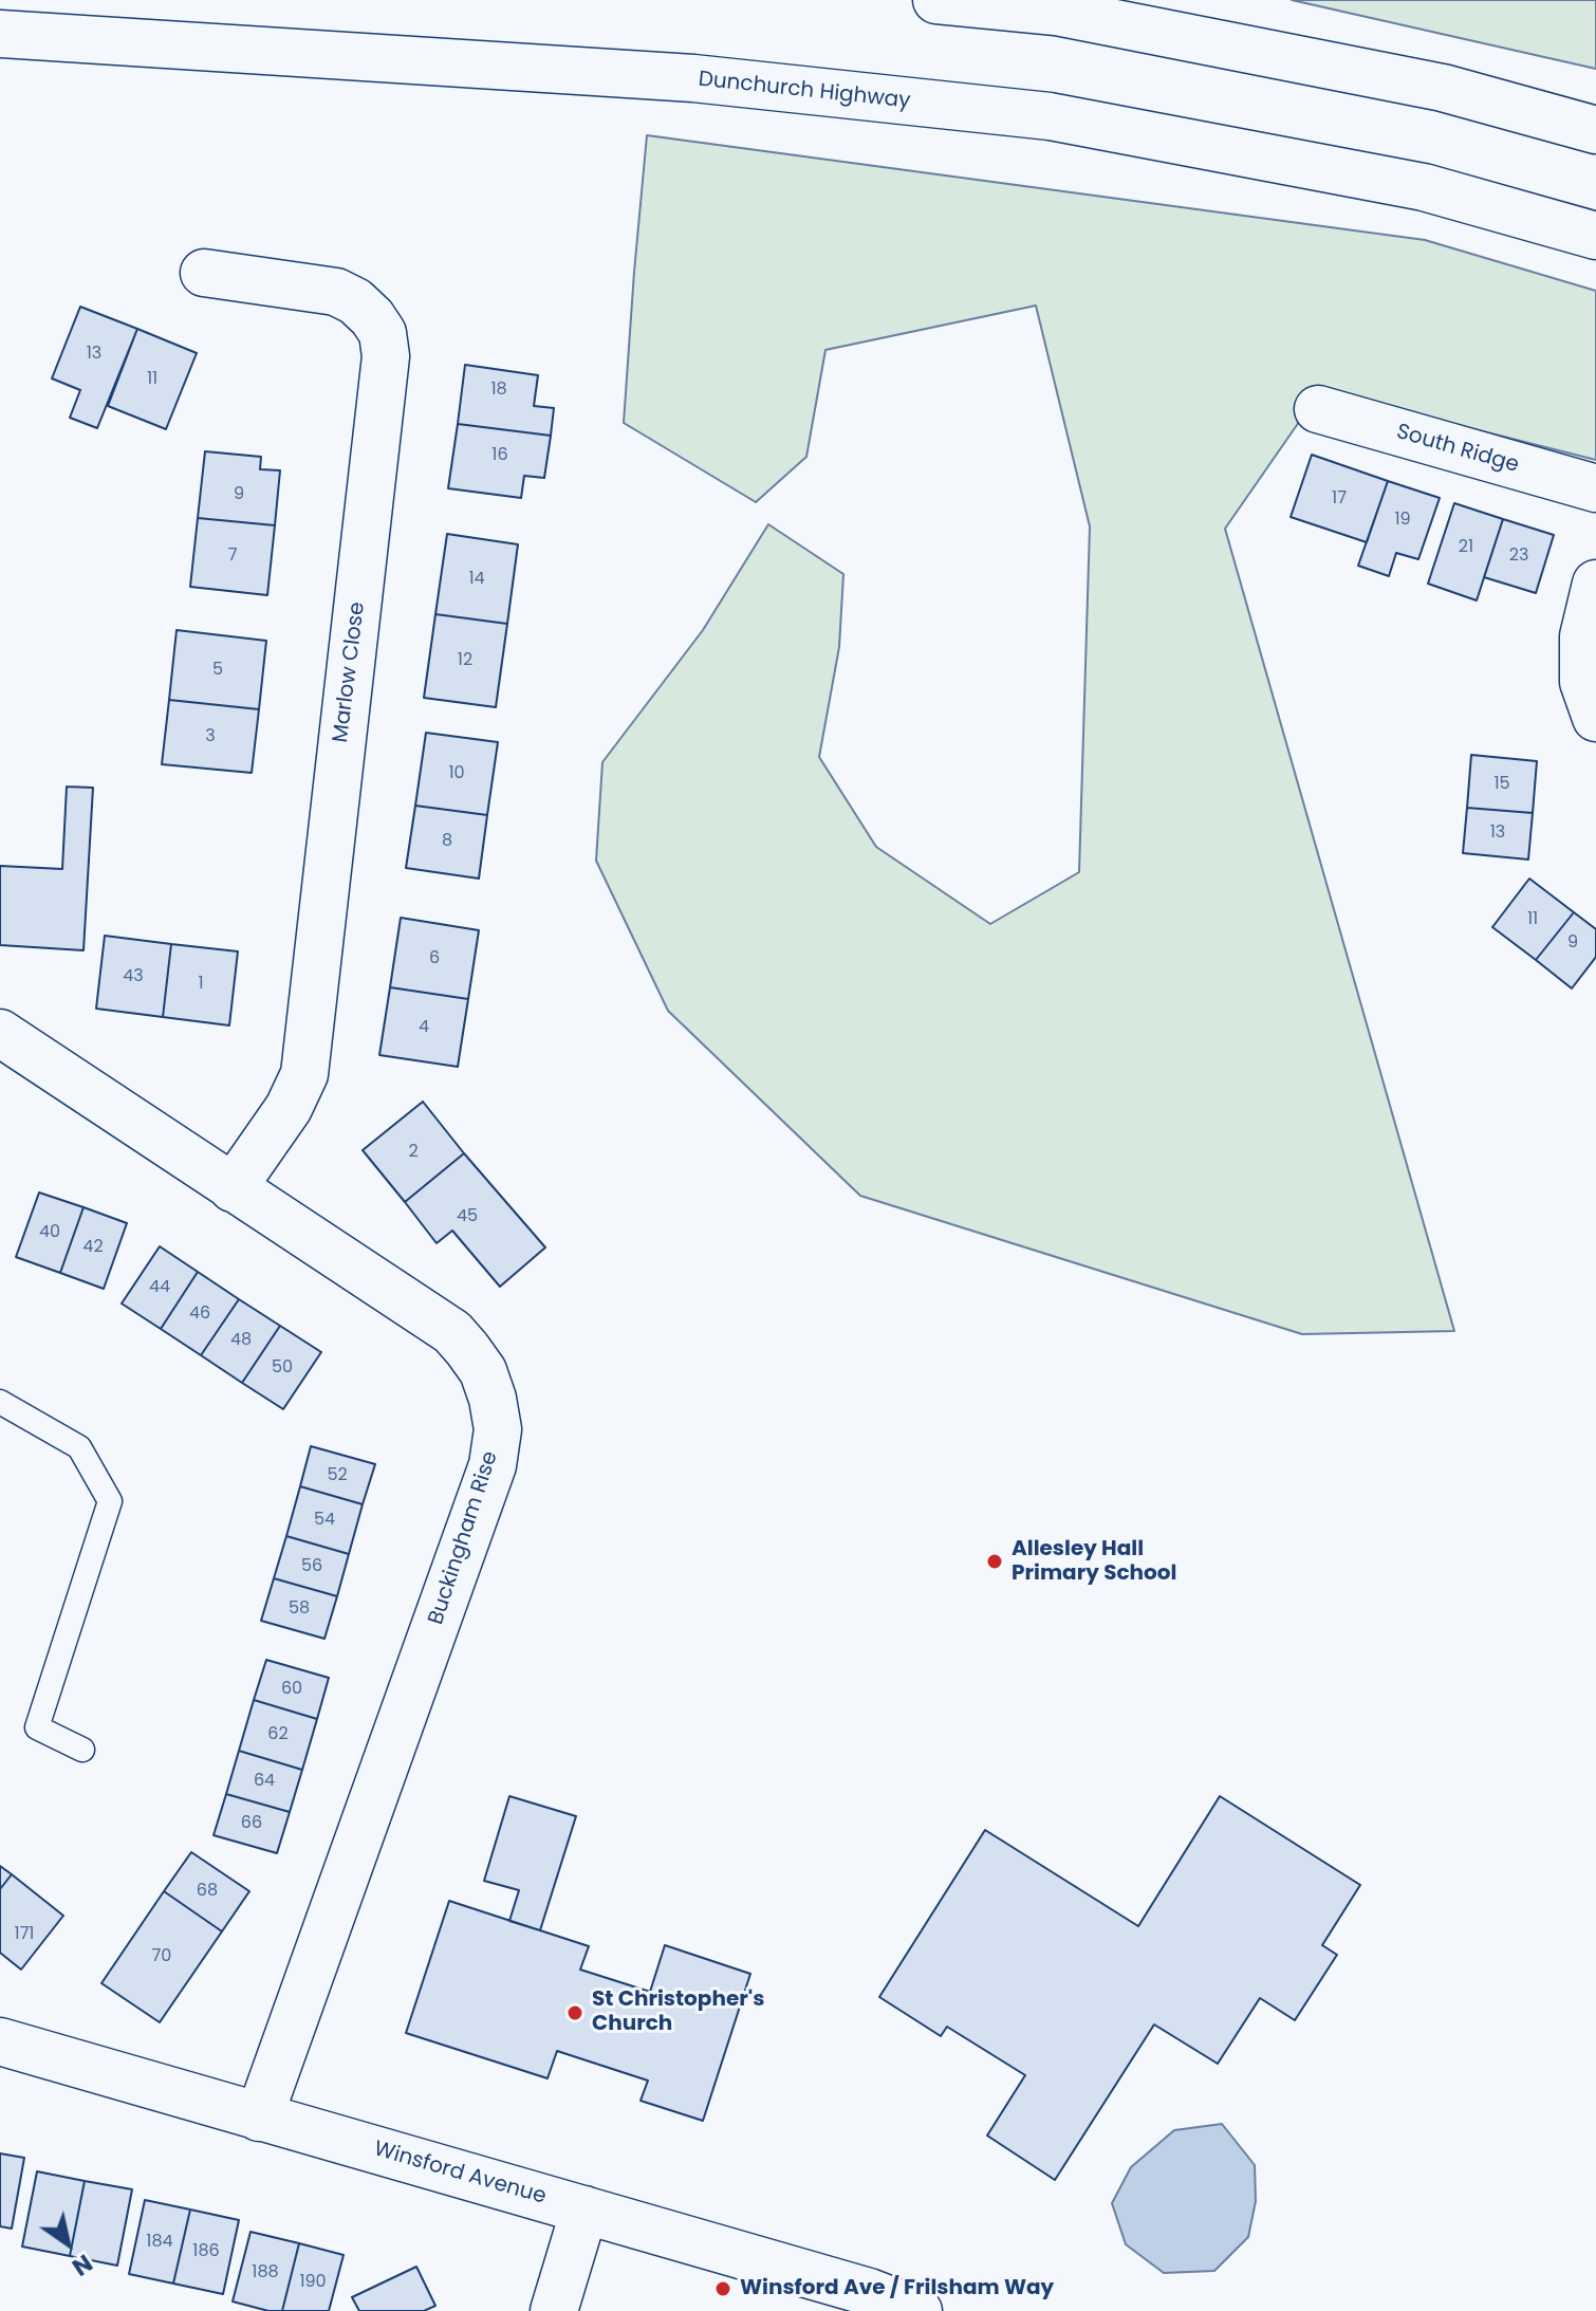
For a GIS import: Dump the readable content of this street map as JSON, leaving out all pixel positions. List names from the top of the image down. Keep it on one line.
{"streets":{"main road":["Dunchurch Highway","South Ridge","Marlow Close","Buckingham Rise","Winsford Avenue"]},"crossings":[["Marlow Close","Buckingham Rise"],["Buckingham Rise","Winsford Avenue"]],"places":["Allesley Hall Primary School","St Christopher's Church","Winsford Ave / Frilsham Way"],"house_numbers":["13","11","18","16","9","17","19","21","7","23","14","12","5","3","10","15","13","8","11","9","6","43","1","4","2","45","40","42","44","46","48","50","52","54","56","58","60","62","64","66","68","171","70","184","186","188","190"],"north":"bottom right"}
